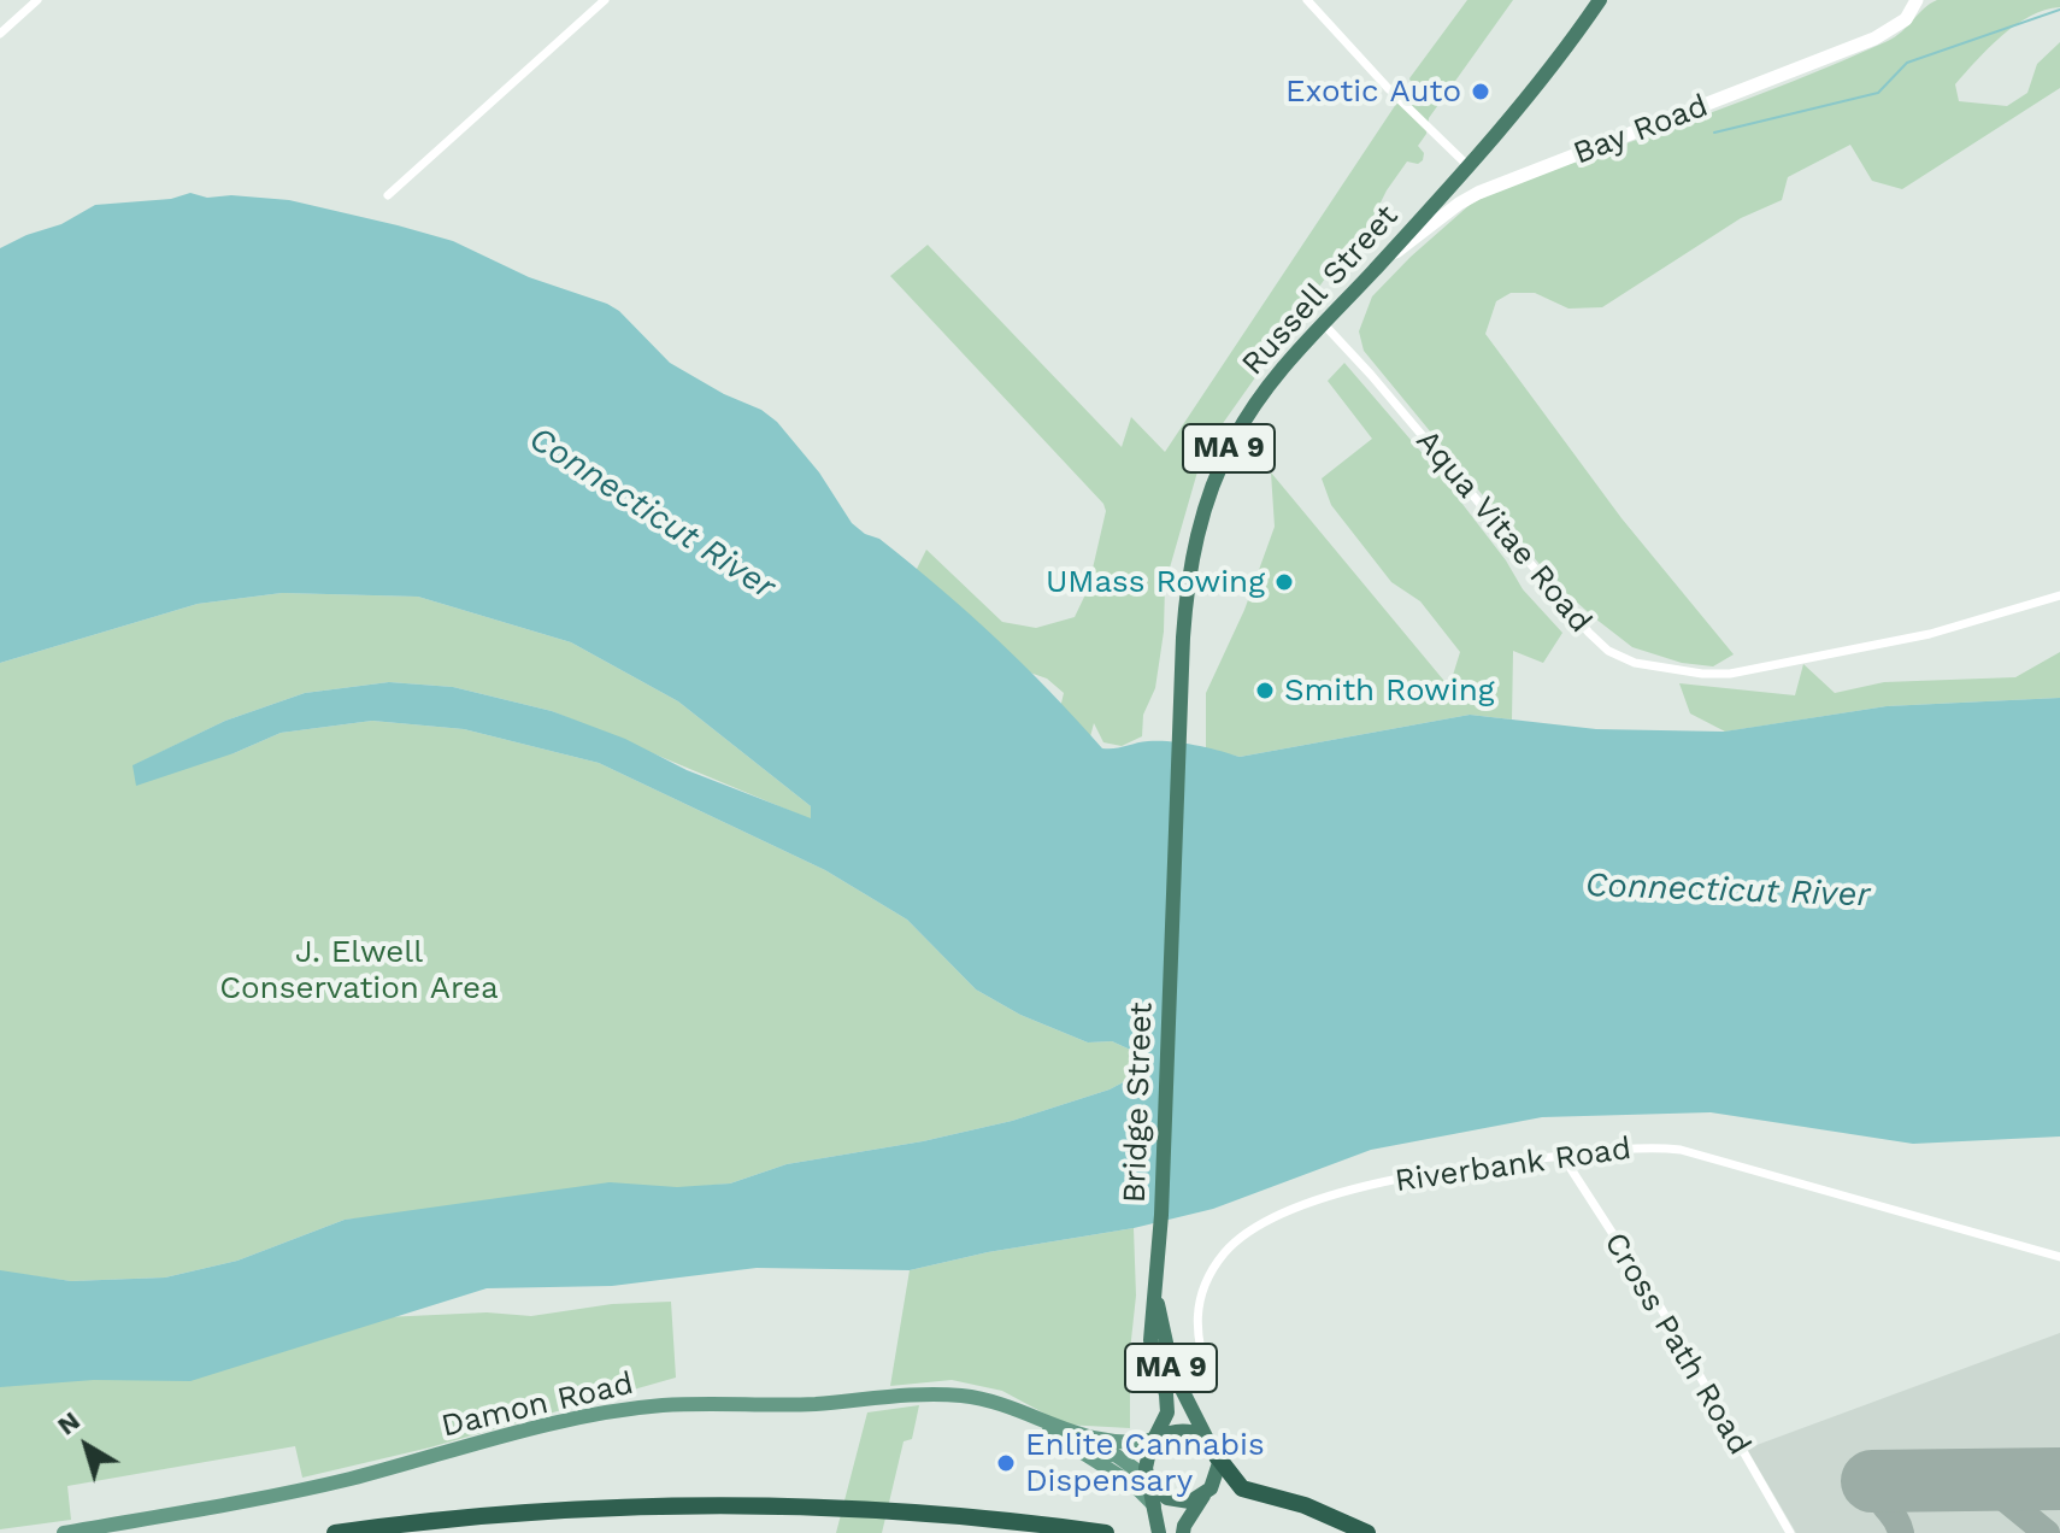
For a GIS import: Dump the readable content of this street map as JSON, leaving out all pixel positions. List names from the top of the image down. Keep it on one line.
{"streets":{"highway":["Russell Street","MA 9","Bridge Street"],"main road":["Bay Road","Damon Road"],"street":["Aqua Vitae Road","Riverbank Road","Cross Path Road"]},"crossings":[["Bay Road","Russell Street"],["Russell Street","Aqua Vitae Road"],["Russell Street","Bridge Street"],["Bridge Street","Damon Road"],["Riverbank Road","Cross Path Road"]],"water":["Connecticut River"],"parks":["J. Elwell Conservation Area"],"places":["Exotic Auto","UMass Rowing","Smith Rowing","Enlite Cannabis Dispensary"],"north":"top left"}
